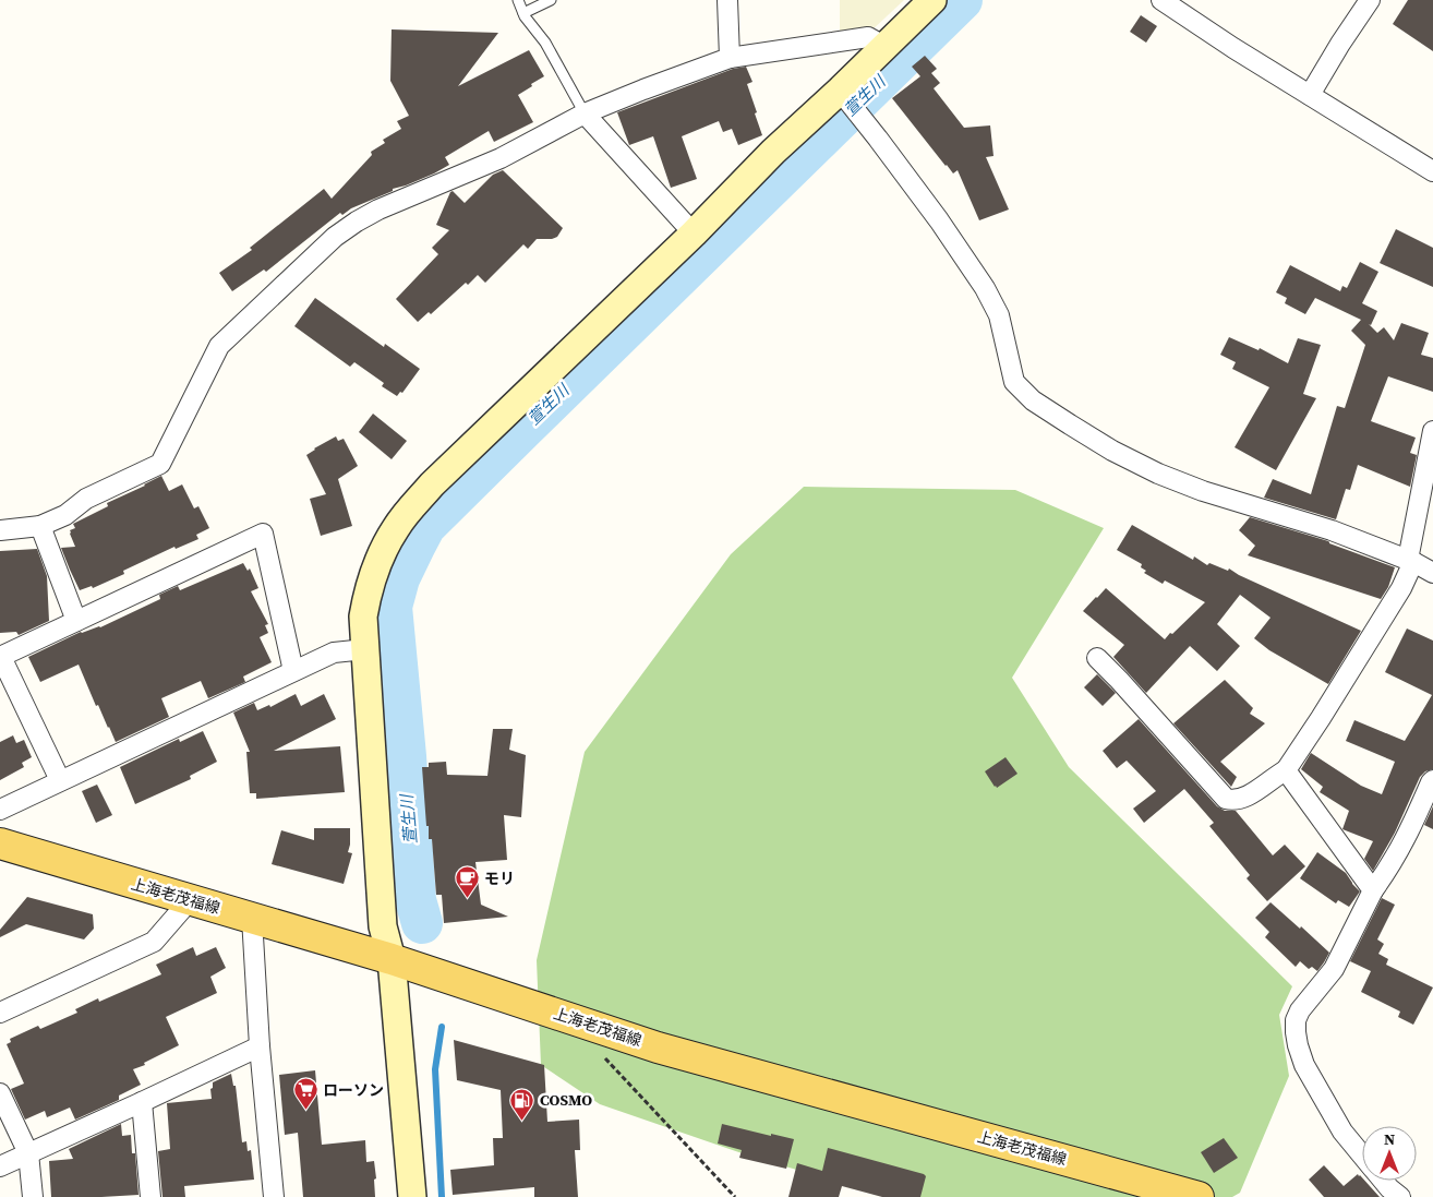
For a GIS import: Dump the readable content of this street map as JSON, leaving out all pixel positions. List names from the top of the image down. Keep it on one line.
{"streets":{"main road":["上海老茂福線"]},"water":["萱生川"],"places":{"cafe":["モリ"],"supermarket":["ローソン"],"fuel station":["COSMO"]},"north":"top"}
